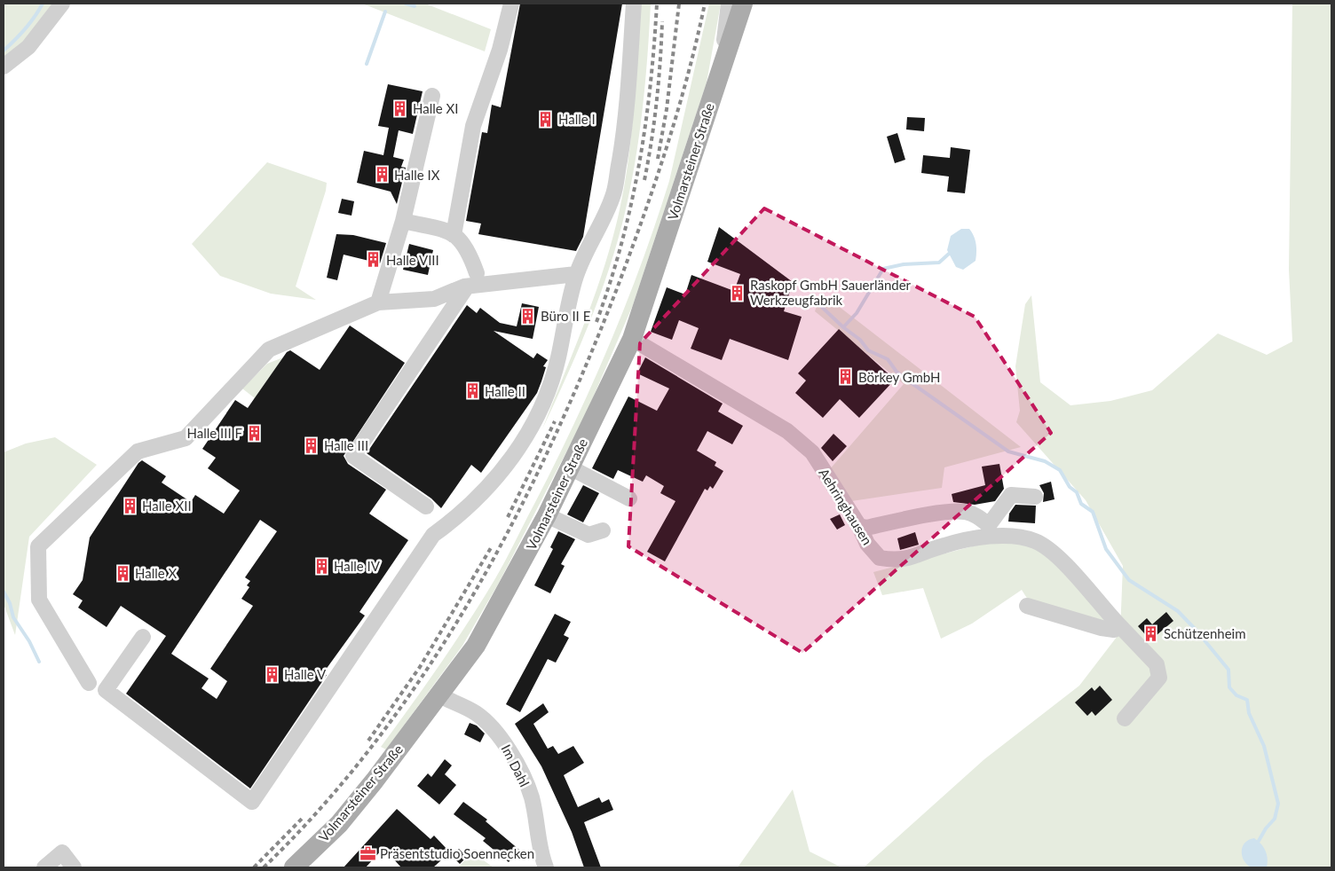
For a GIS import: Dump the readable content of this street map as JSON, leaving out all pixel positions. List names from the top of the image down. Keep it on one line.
{"streets":{"main road":["Volmarsteiner Straße"],"street":["Aehringhausen","Im Dahl"]},"crossings":[["Volmarsteiner Straße","Aehringhausen"],["Volmarsteiner Straße","Im Dahl"]],"places":{"building":["Halle XI","Halle I","Halle IX","Halle VIII","Raskopf GmbH Sauerländer Werkzeugfabrik","Büro II E","Börkey GmbH","Halle II","Halle III F","Halle III","Halle XII","Halle IV","Halle X","Schützenheim","Halle V"],"office":["Präsentstudio Soennecken"]}}
